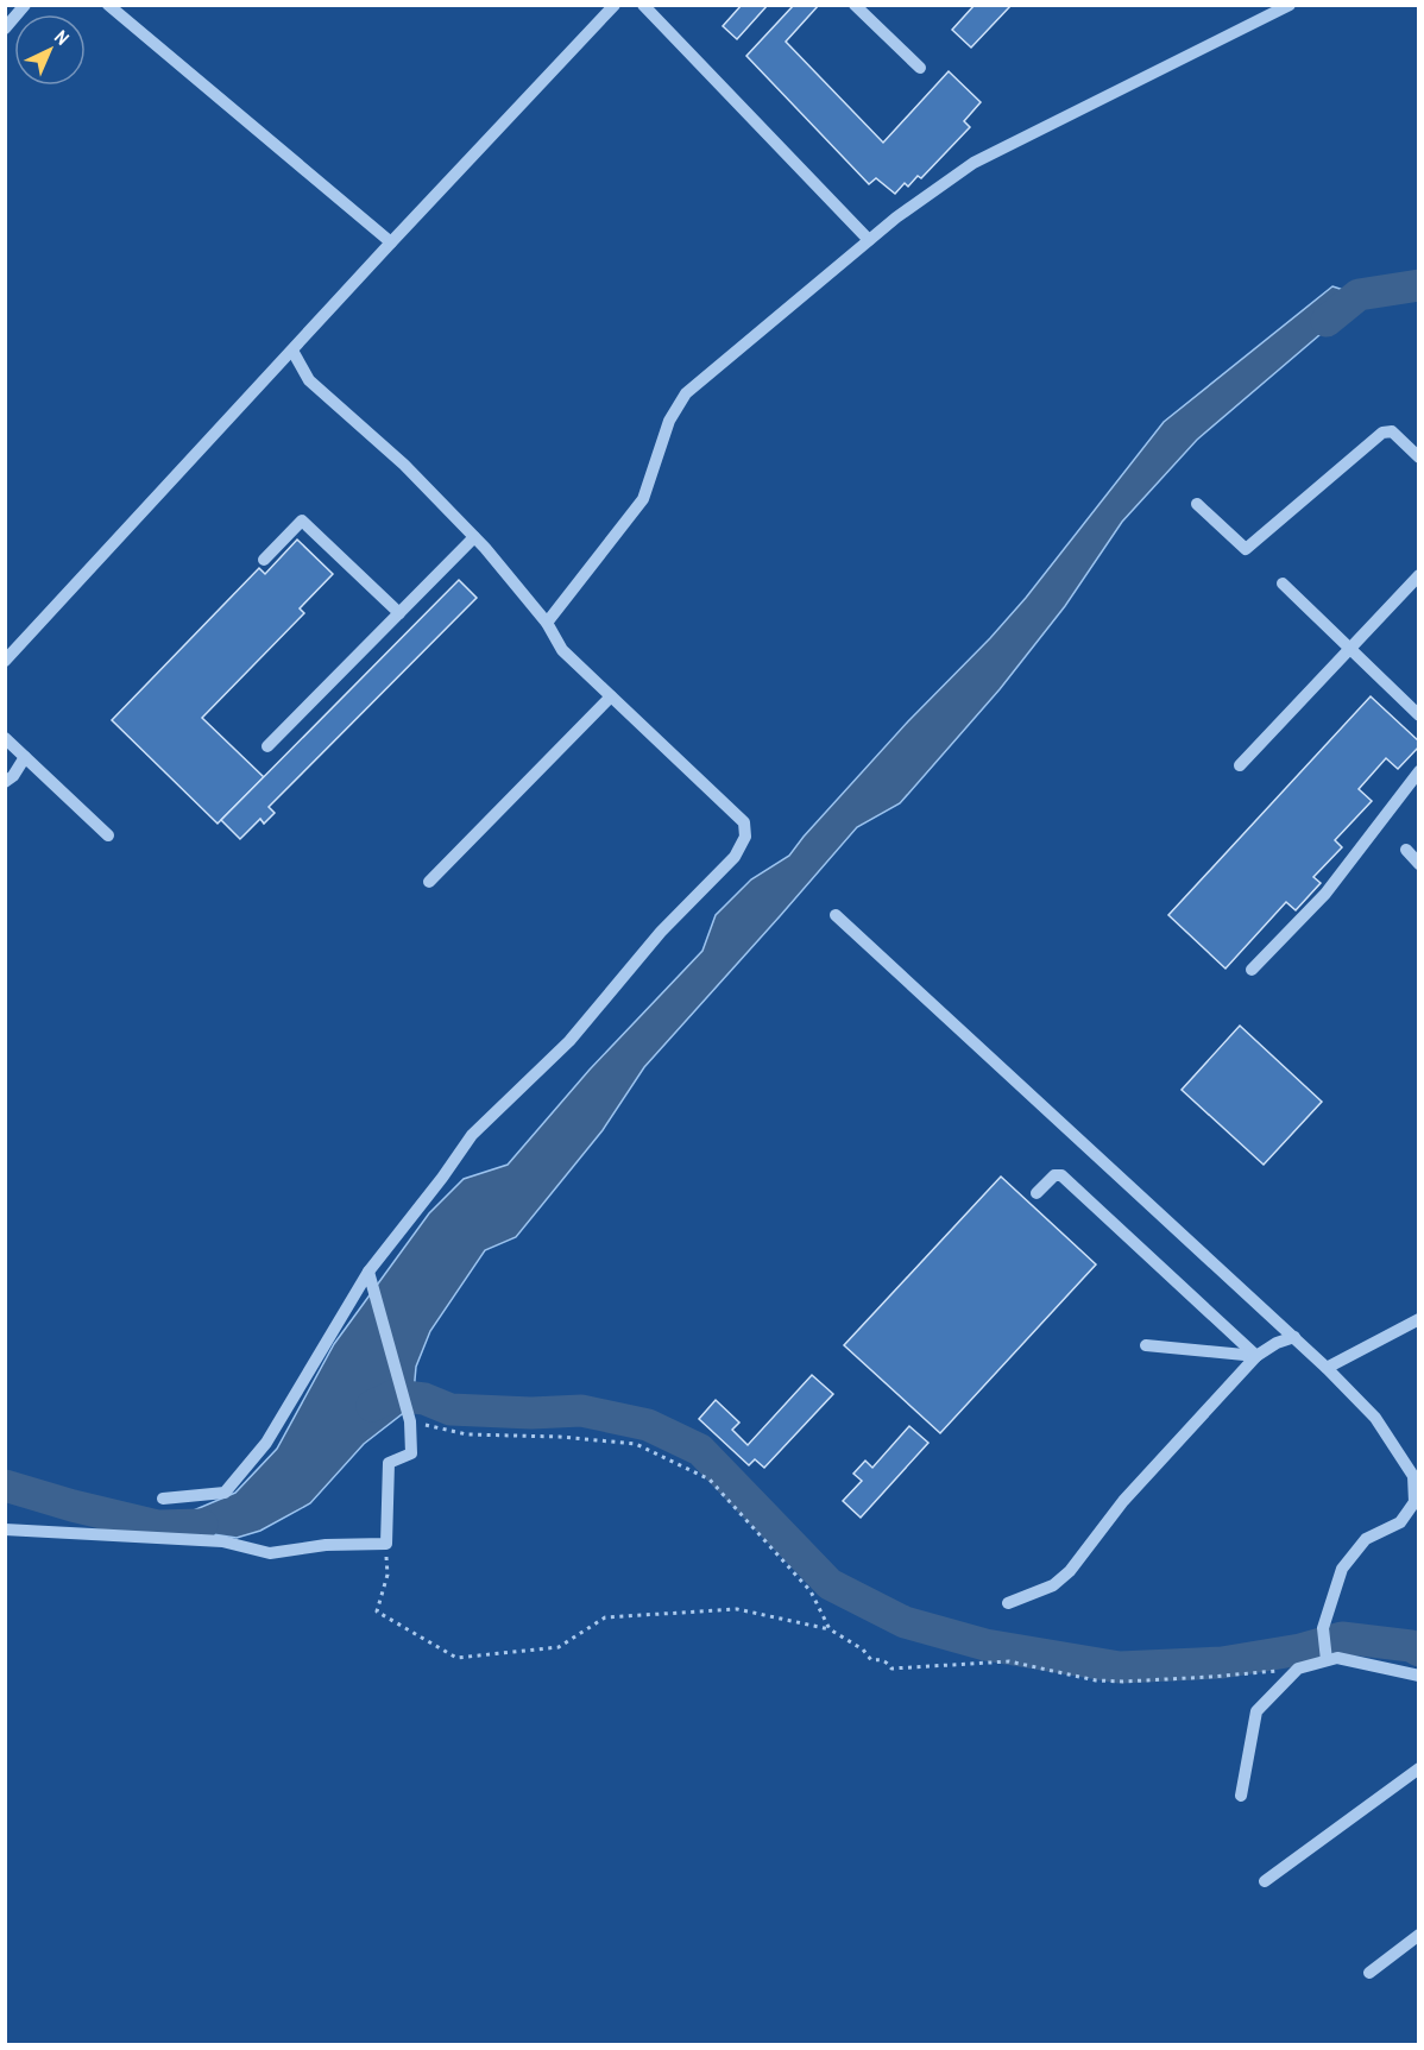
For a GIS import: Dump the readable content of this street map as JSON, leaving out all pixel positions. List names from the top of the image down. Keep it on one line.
{"north":"top right"}
